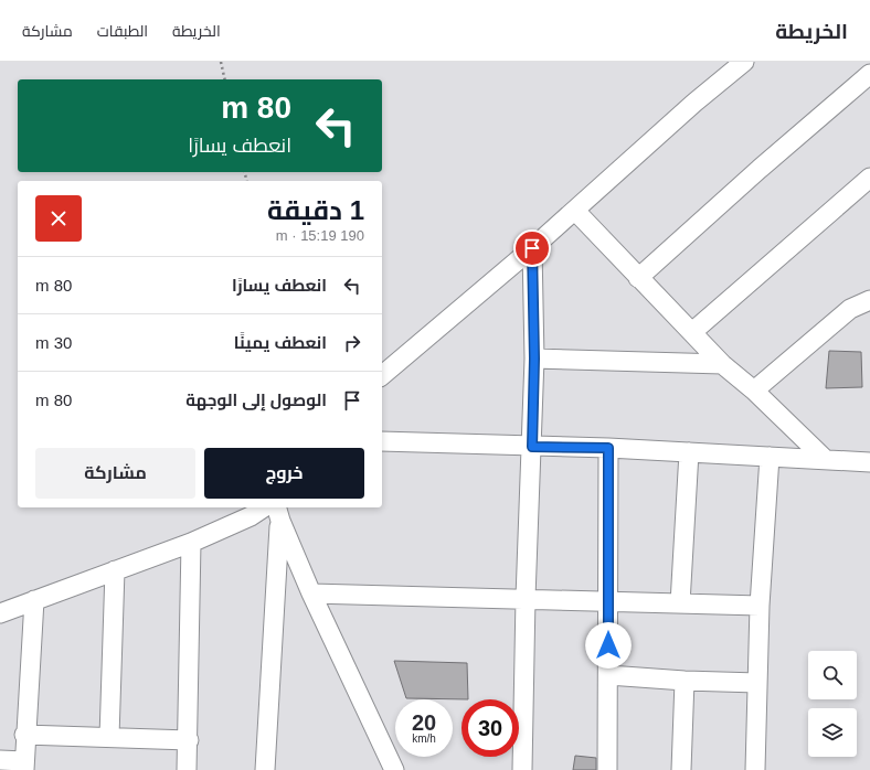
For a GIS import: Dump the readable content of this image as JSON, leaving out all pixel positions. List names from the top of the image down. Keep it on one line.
{"page":{"header":"الخريطة","nav":["الخريطة","الطبقات","مشاركة"],"turn":["80 m","انعطف يسارًا"],"heading":["1 دقيقة","190 m · 15:19"],"list":[{"name":"انعطف يسارًا","value":"80 m"},{"name":"انعطف يمينًا","value":"30 m"},{"name":"الوصول إلى الوجهة","value":"80 m"}],"buttons":["خروج","مشاركة"],"speed":"20 km/h","limit":"30"}}
